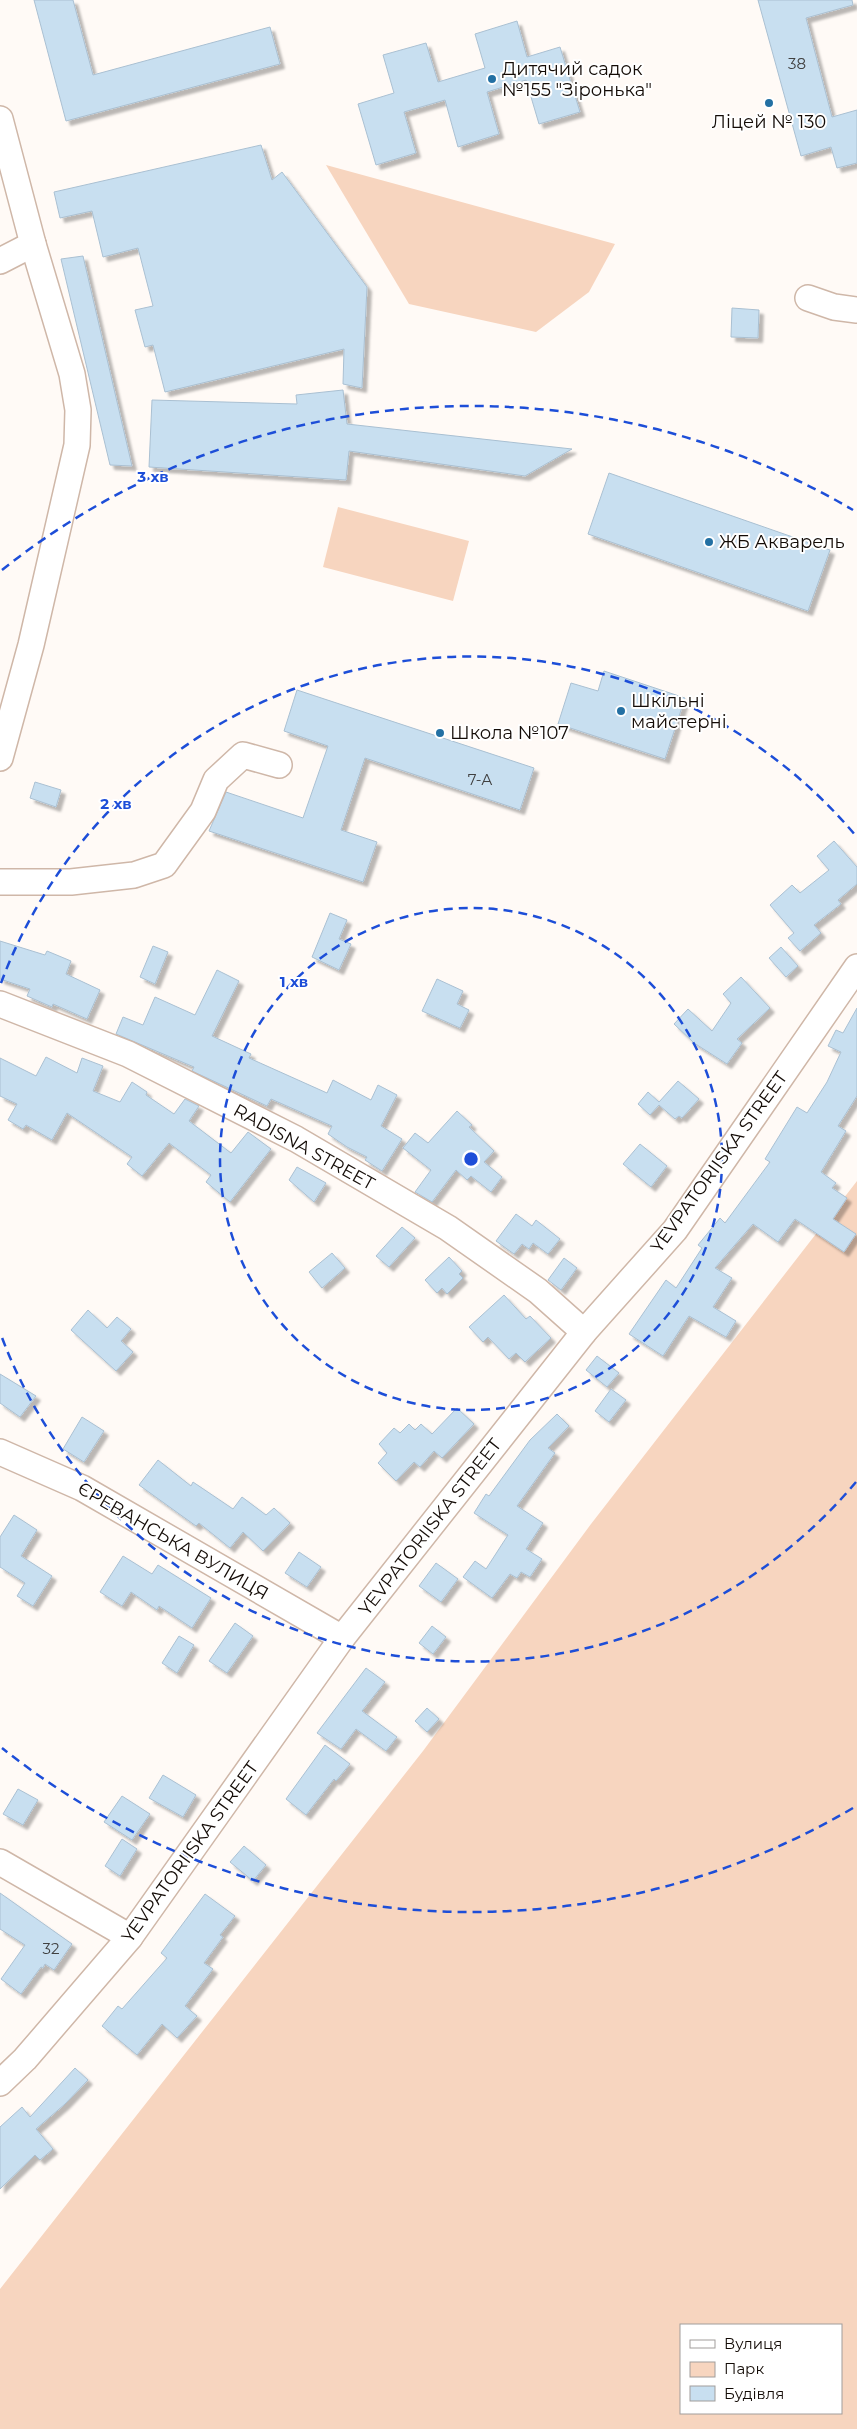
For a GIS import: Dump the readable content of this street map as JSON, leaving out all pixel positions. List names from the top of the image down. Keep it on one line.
{"streets":{"street":["RADISNA STREET","YEVPATORIISKA STREET","ЄРЕВАНСЬКА ВУЛИЦЯ"]},"crossings":[["RADISNA STREET","YEVPATORIISKA STREET"],["YEVPATORIISKA STREET","ЄРЕВАНСЬКА ВУЛИЦЯ"]],"places":["Дитячий садок №155 \"Зіронька\"","Ліцей № 130","ЖБ Акварель","Шкільні майстерні","Школа №107"],"house_numbers":["38","7-А","32"],"legend":["Вулиця","Парк","Будівля"],"rings":["3 хв","2 хв","1 хв"]}
